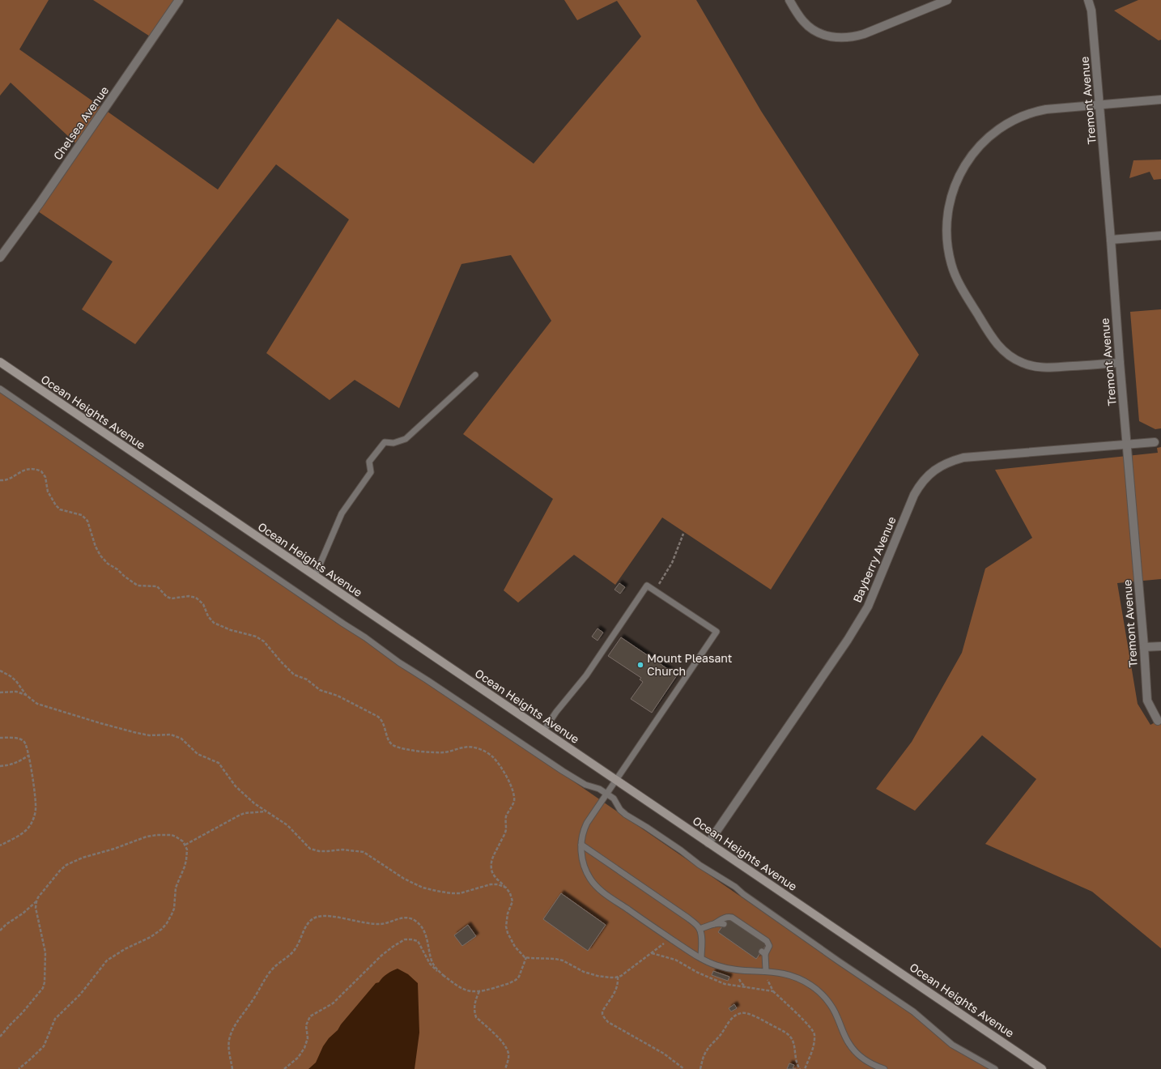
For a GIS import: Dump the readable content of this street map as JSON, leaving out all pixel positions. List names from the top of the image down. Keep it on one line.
{"streets":{"main road":["Ocean Heights Avenue"],"street":["Tremont Avenue","Chelsea Avenue","Bayberry Avenue"]},"crossings":[["Tremont Avenue","Bayberry Avenue"],["Ocean Heights Avenue","Bayberry Avenue"]],"places":["Mount Pleasant Church"]}
